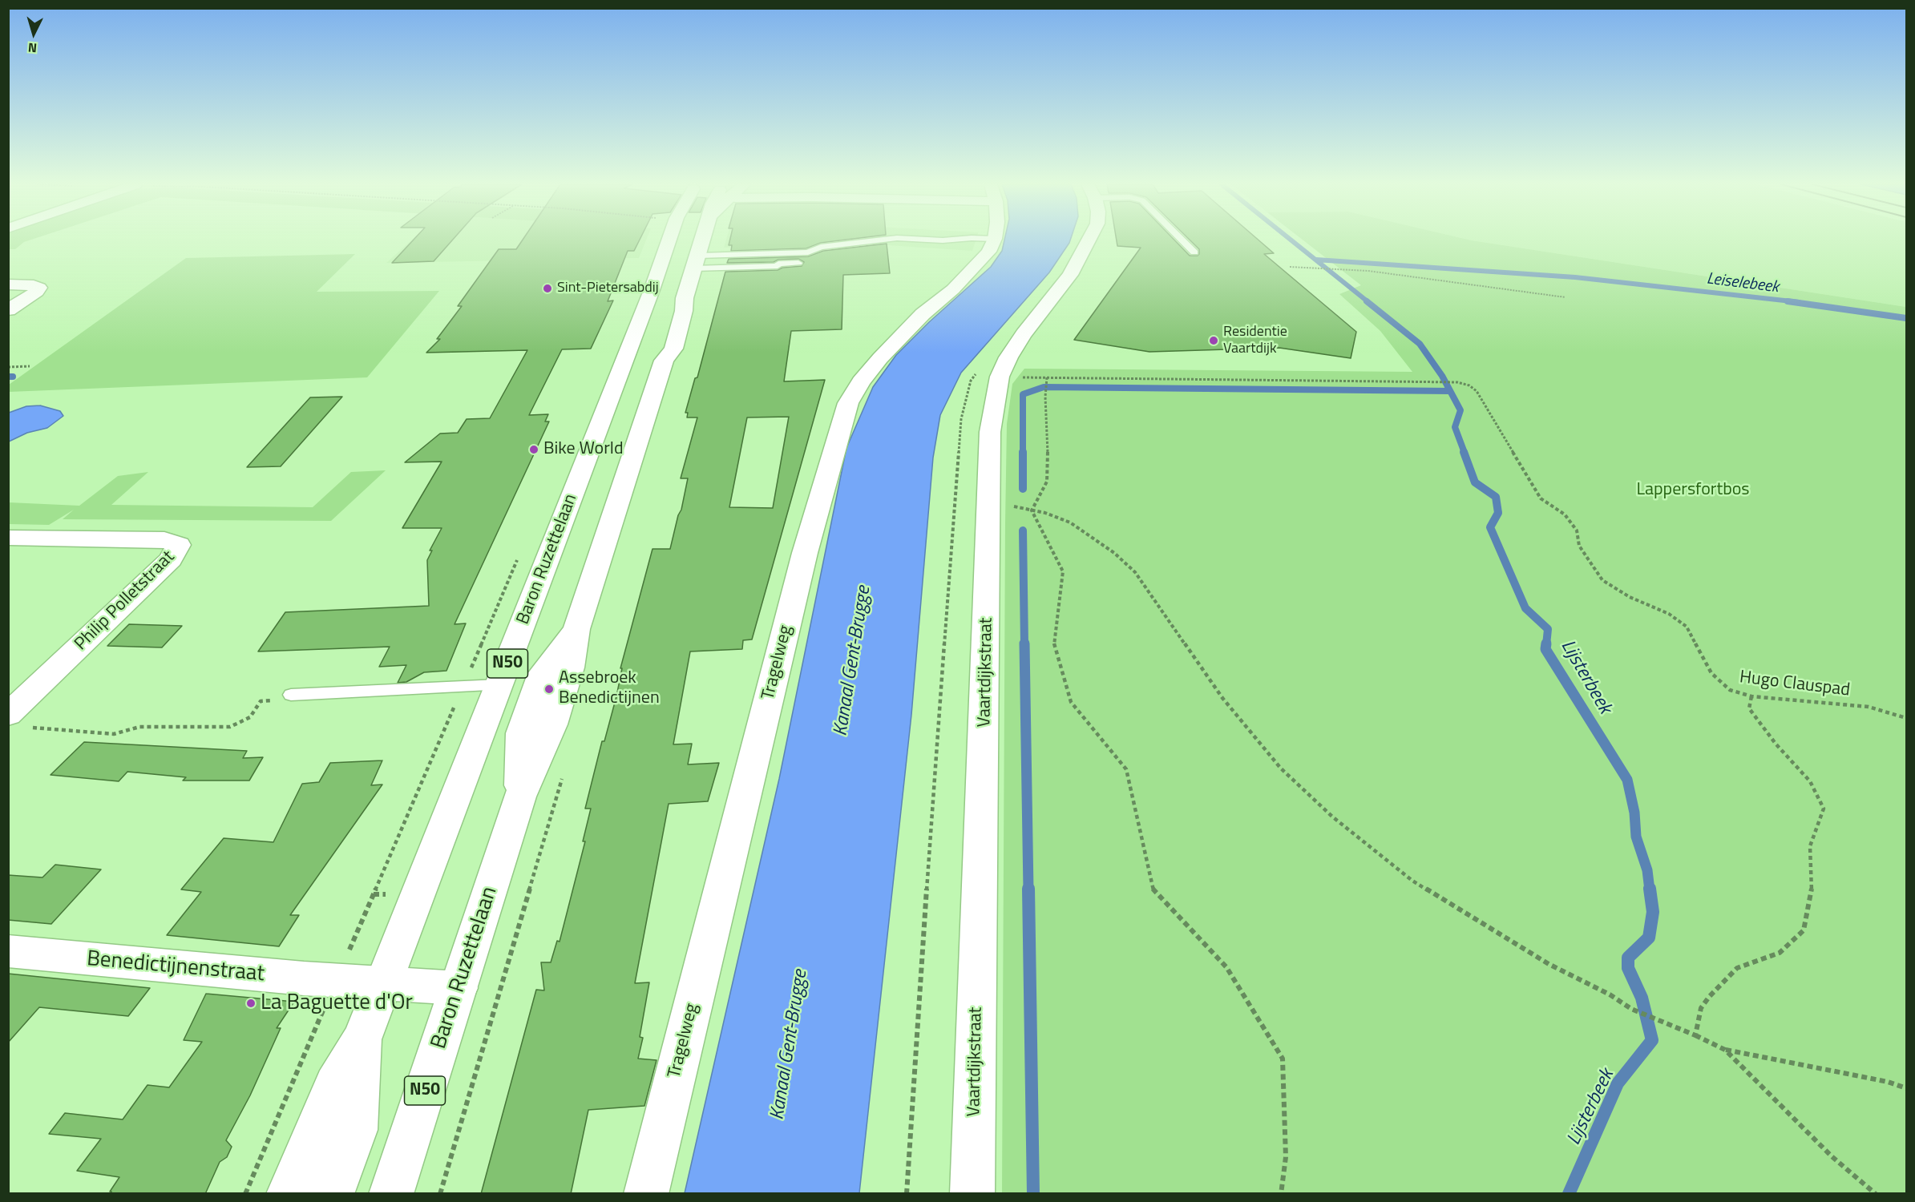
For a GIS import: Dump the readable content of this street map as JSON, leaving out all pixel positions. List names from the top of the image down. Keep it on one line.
{"streets":{"street":["Baron Ruzettelaan","Philip Polletstraat","Tragelweg","N50","Vaartdijkstraat","Benedictijnenstraat"],"path":["Hugo Clauspad"]},"crossings":[["Baron Ruzettelaan","Benedictijnenstraat"]],"water":["Leiselebeek","Kanaal Gent-Brugge","Lijsterbeek"],"parks":["Lappersfortbos"],"places":["Sint-Pietersabdij","Residentie Vaartdijk","Bike World","Assebroek Benedictijnen","La Baguette d'Or"],"north":"bottom"}
